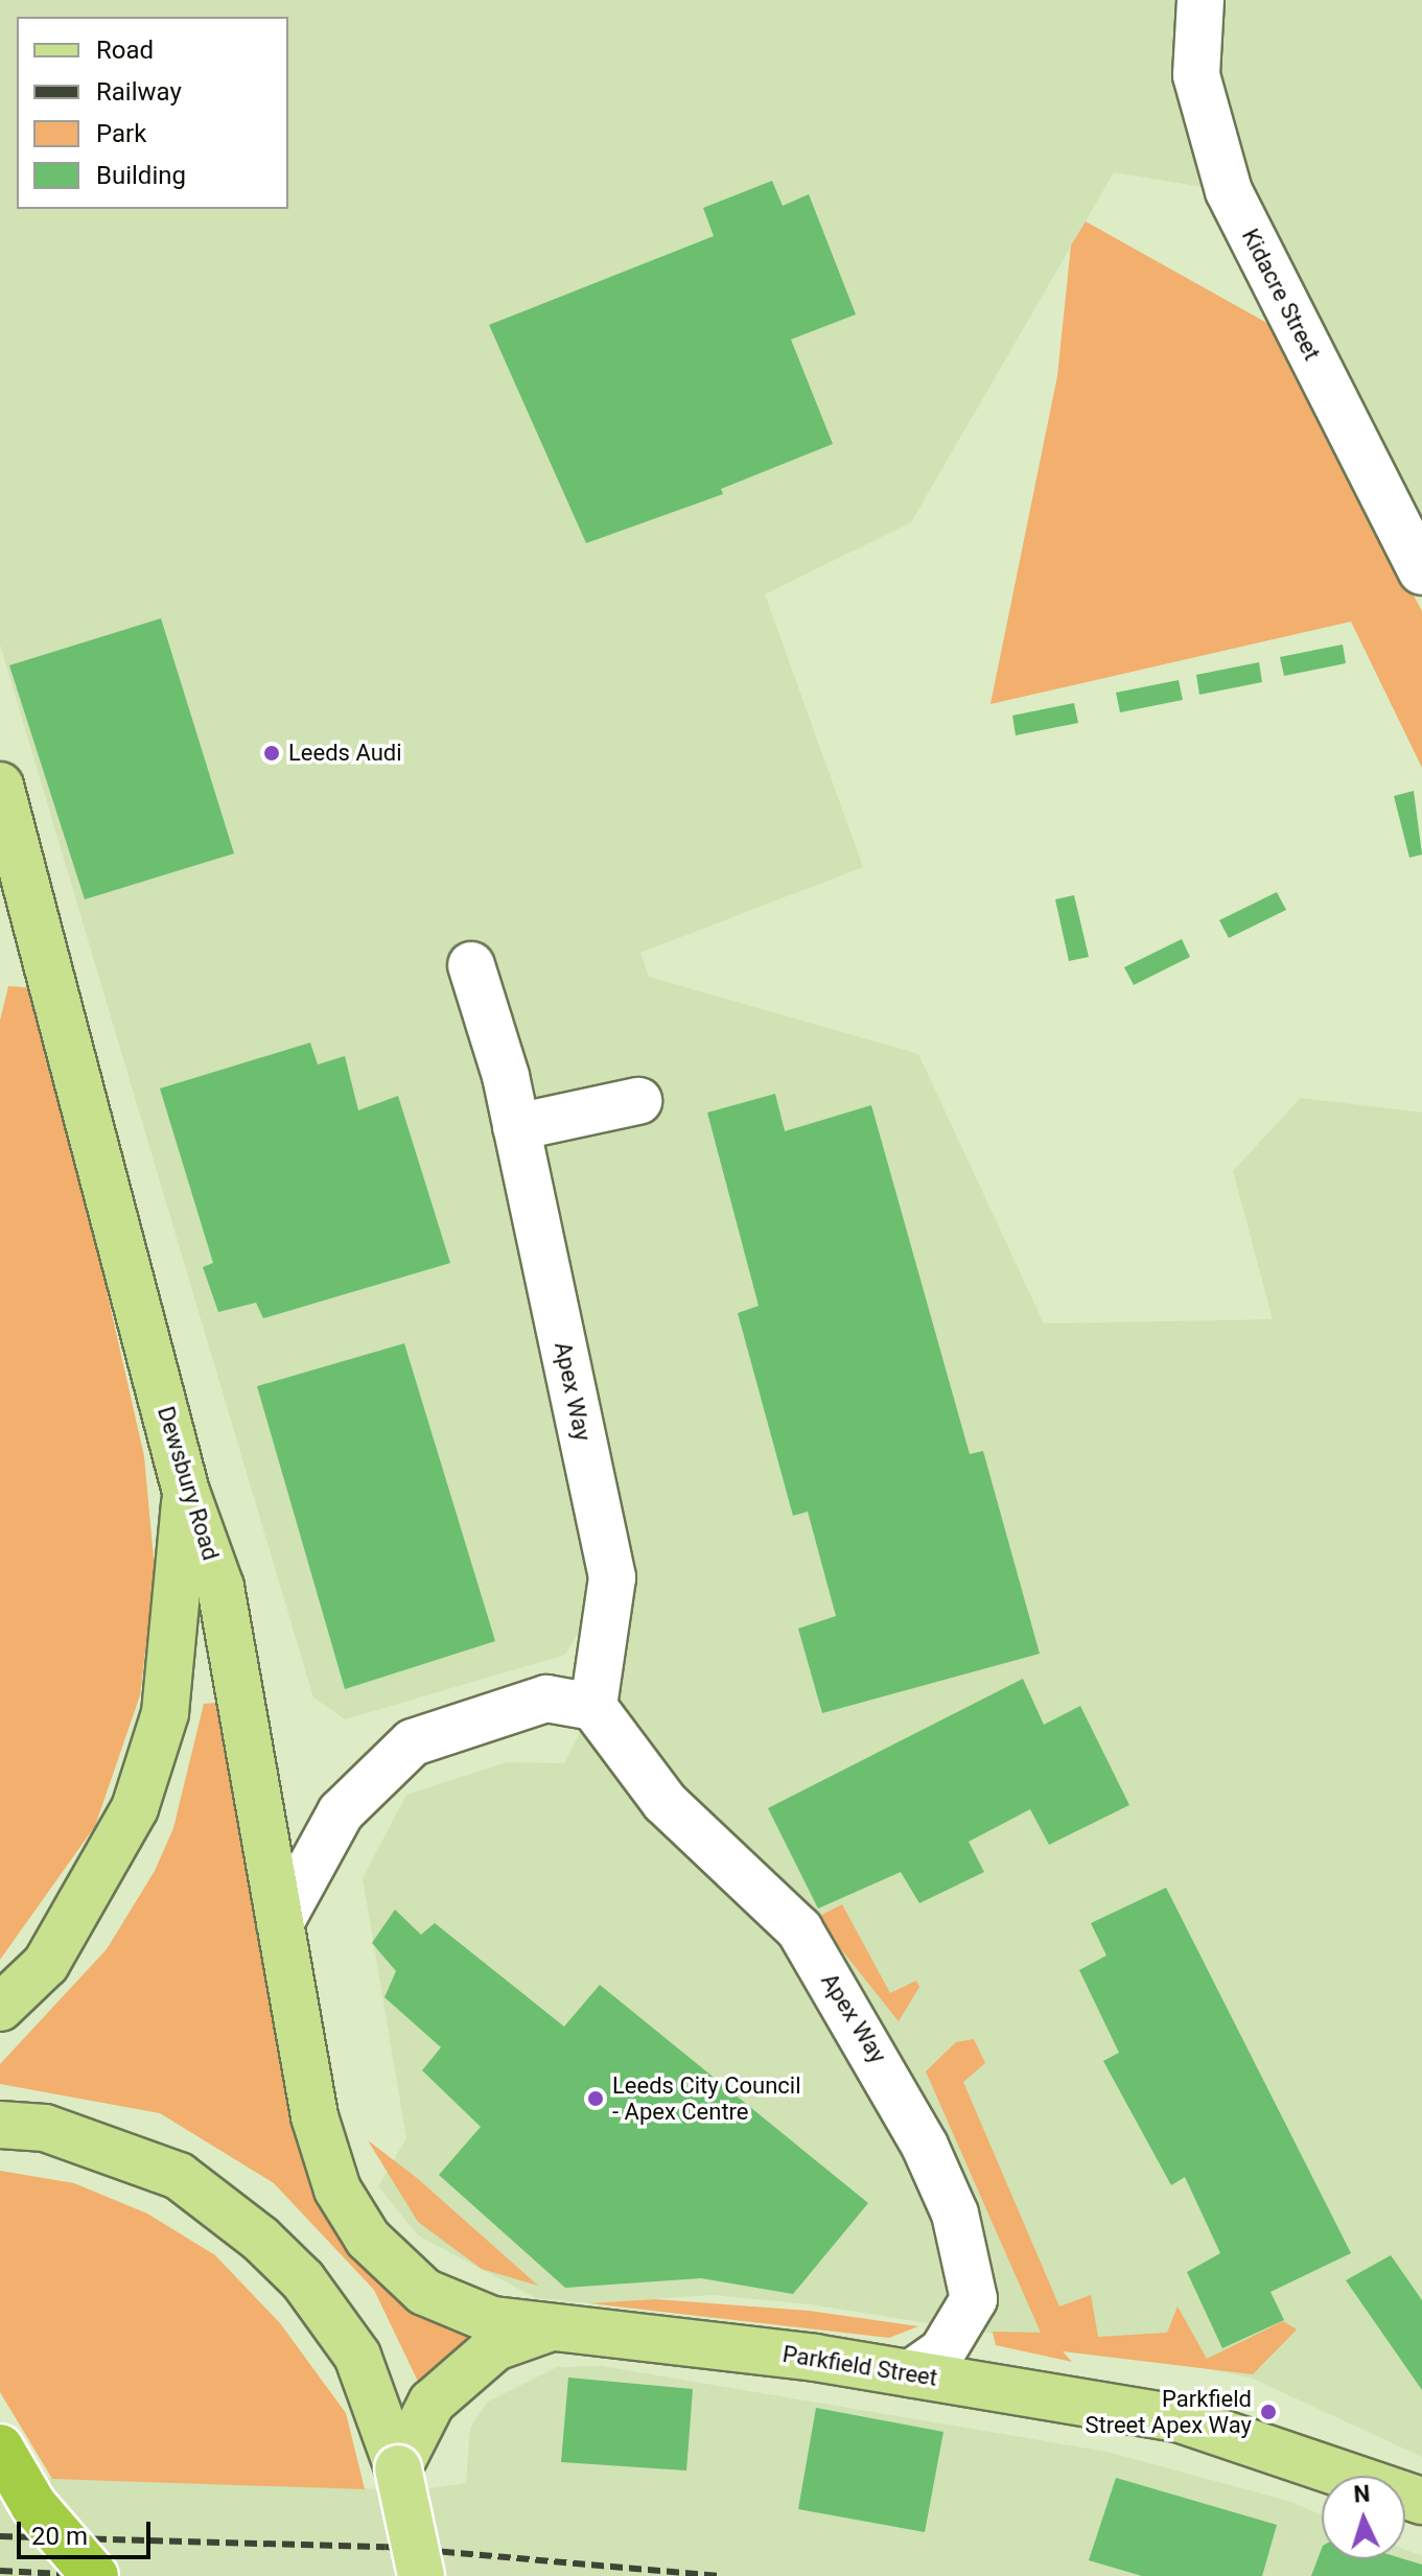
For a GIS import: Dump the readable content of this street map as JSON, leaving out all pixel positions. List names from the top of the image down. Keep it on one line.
{"streets":{"main road":["Dewsbury Road","Parkfield Street"],"street":["Kidacre Street","Apex Way"]},"crossings":[["Apex Way","Parkfield Street"],["Dewsbury Road","Parkfield Street"]],"places":["Leeds Audi","Leeds City Council - Apex Centre","Parkfield Street Apex Way"],"legend":["Road","Railway","Park","Building"],"scale_bar":"20 m","north":"top"}
